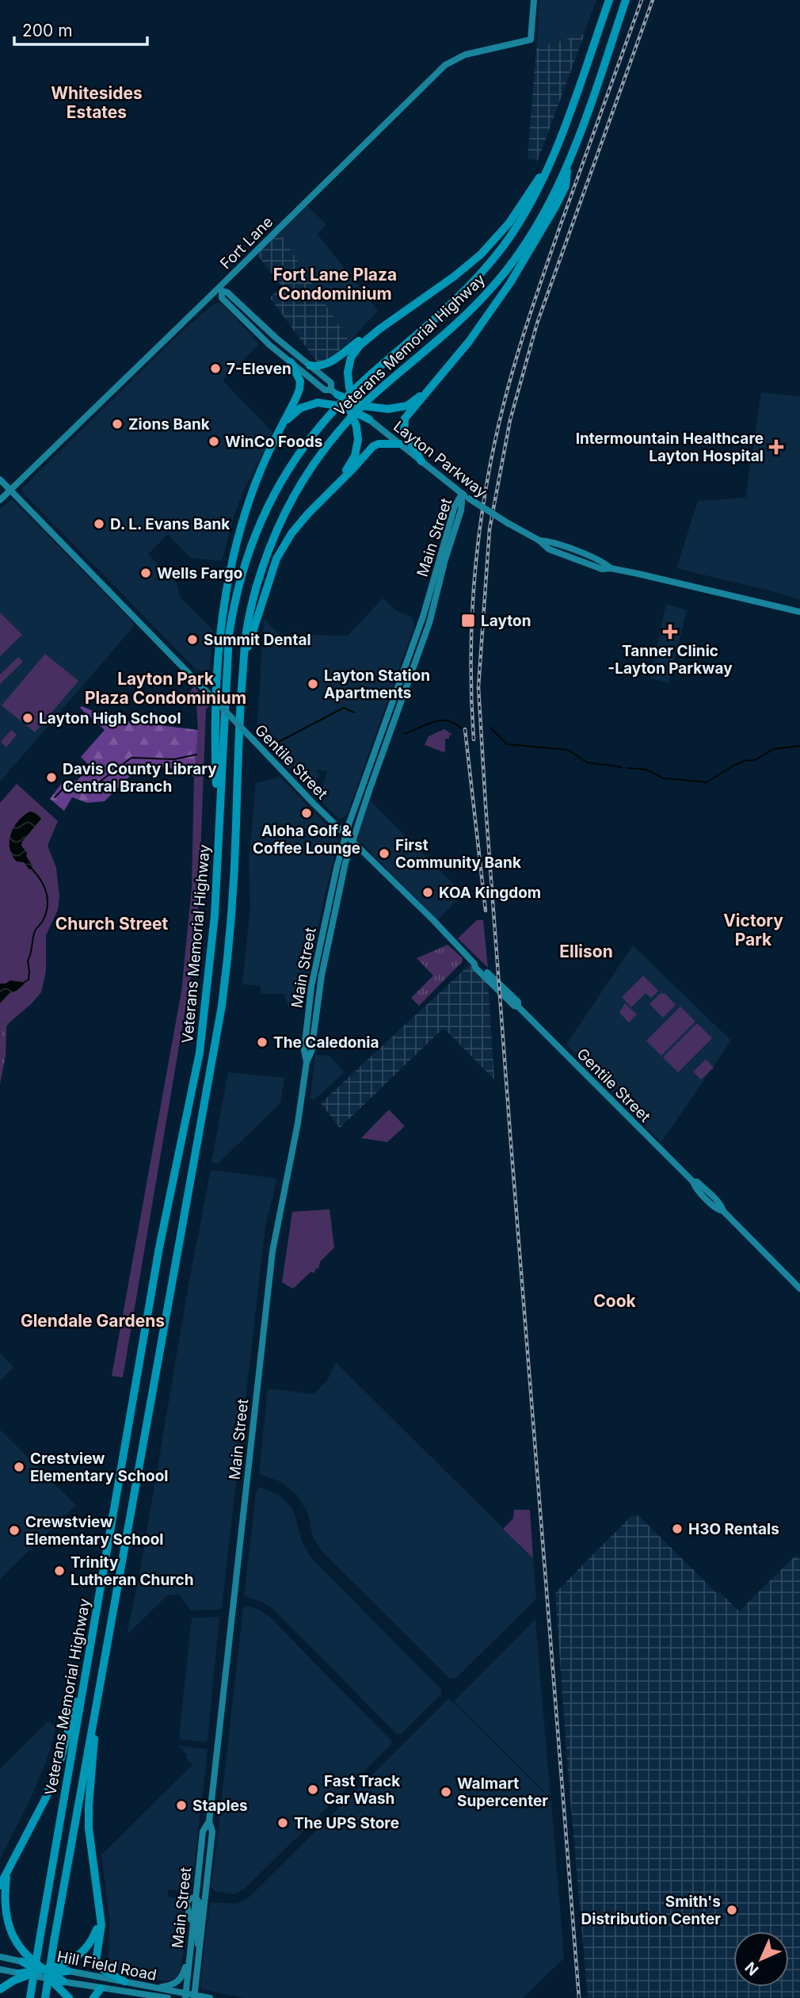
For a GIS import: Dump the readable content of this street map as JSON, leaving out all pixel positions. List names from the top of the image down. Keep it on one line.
{"streets":{"highway":["Veterans Memorial Highway"],"main road":["Fort Lane","Layton Parkway","Main Street","Gentile Street","Hill Field Road"]},"crossings":[["Fort Lane","Layton Parkway"],["Fort Lane","Gentile Street"],["Layton Parkway","Main Street"],["Main Street","Gentile Street"],["Main Street","Hill Field Road"]],"districts":["Whitesides Estates","Fort Lane Plaza Condominium","Layton Park Plaza Condominium","Victory Park","Church Street","Ellison","Cook","Glendale Gardens"],"places":{"other":["7-Eleven","Zions Bank","WinCo Foods","D. L. Evans Bank","Wells Fargo","Summit Dental","Layton Station Apartments","Layton High School","Davis County Library Central Branch","Aloha Golf & Coffee Lounge","First Community Bank","KOA Kingdom","The Caledonia","Crestview Elementary School","H3O Rentals","Crewstview Elementary School","Trinity Lutheran Church","Fast Track Car Wash","Walmart Supercenter","Staples","The UPS Store","Smith's Distribution Center"],"health":["Intermountain Healthcare Layton Hospital","Tanner Clinic -Layton Parkway"],"transit":["Layton"]},"scale_bar":"200 m","north":"bottom left"}
